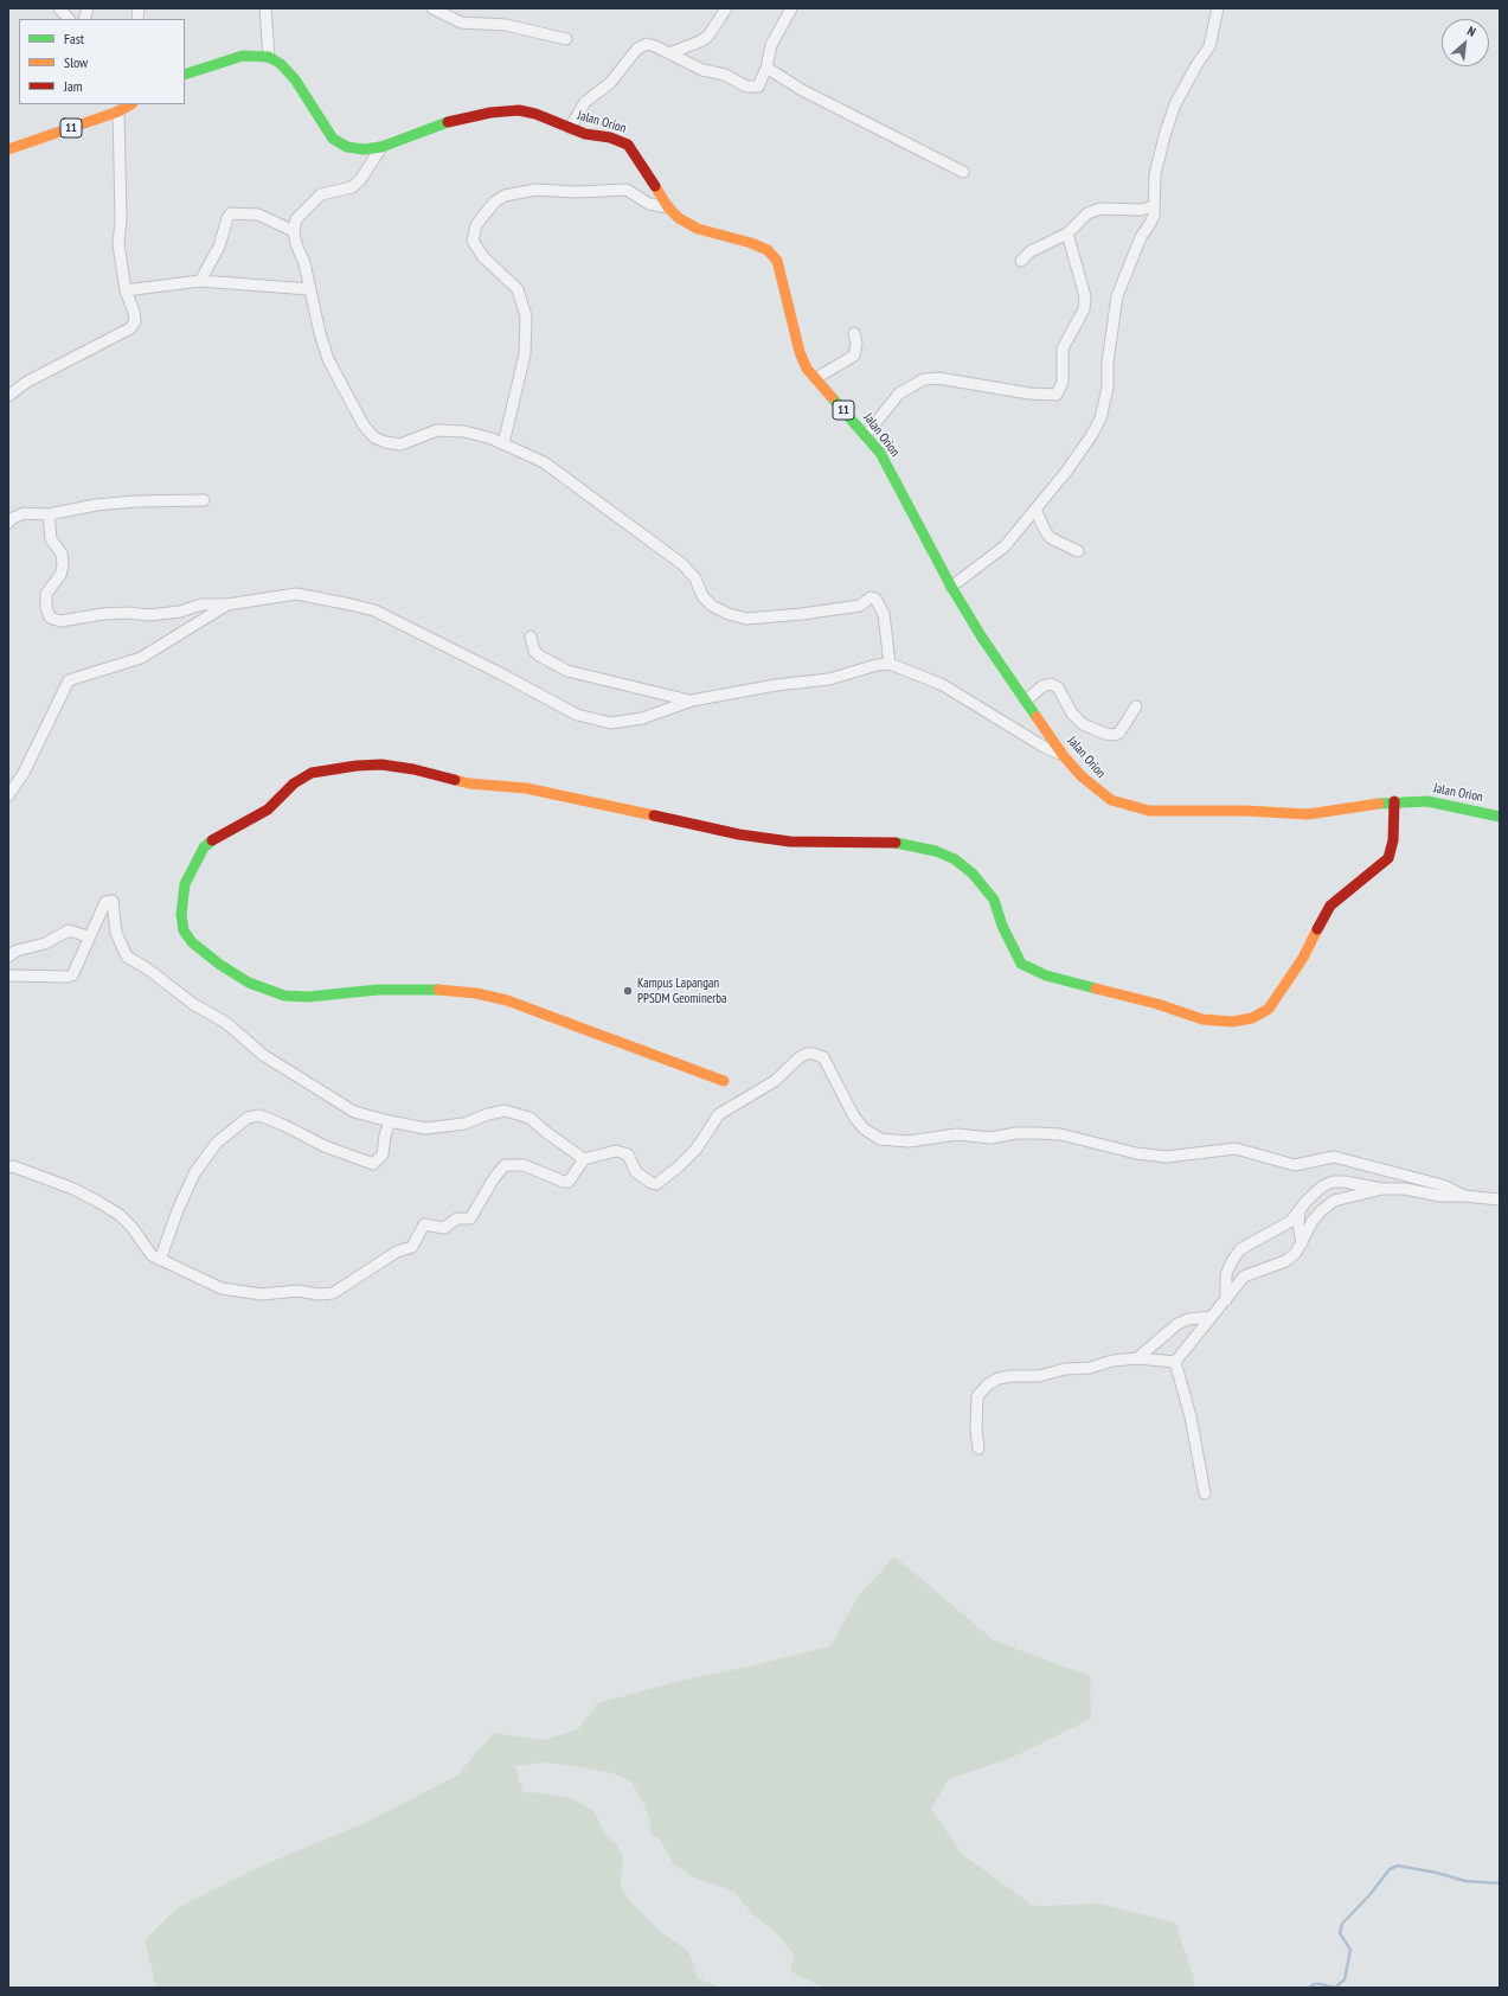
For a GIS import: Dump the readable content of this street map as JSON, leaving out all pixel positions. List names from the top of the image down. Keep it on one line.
{"streets":{"main road":["Jalan Orion","11"]},"places":["Kampus Lapangan PPSDM Geominerba"],"legend":["Fast","Slow","Jam"],"north":"top right"}
